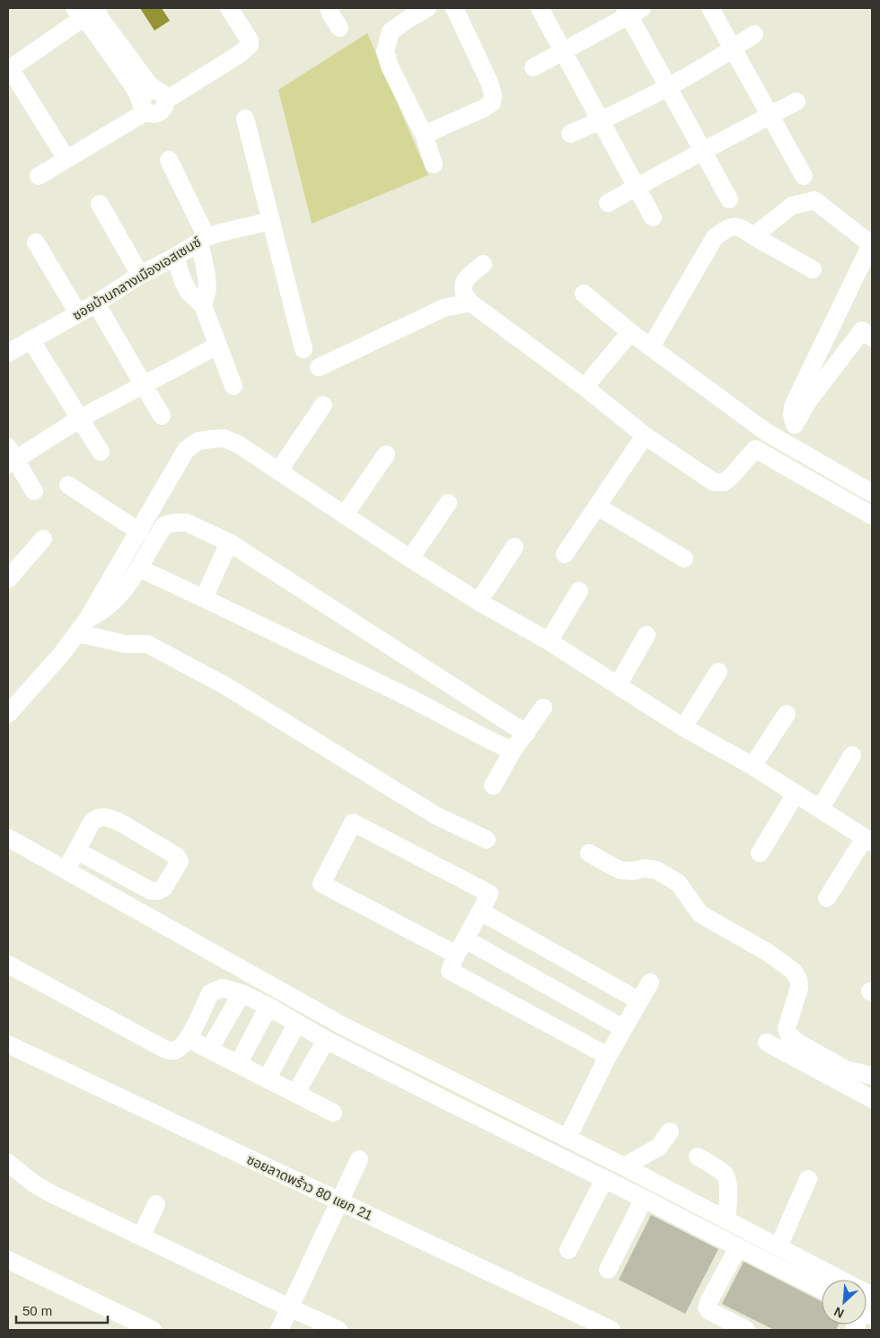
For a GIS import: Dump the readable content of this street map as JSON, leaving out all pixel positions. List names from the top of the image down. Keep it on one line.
{"streets":{"street":["ซอยบ้านกลางเมืองเอสเซนซ์","ซอยลาดพร้าว 80 แยก 21"]},"scale_bar":"50 m","north":"bottom left"}
